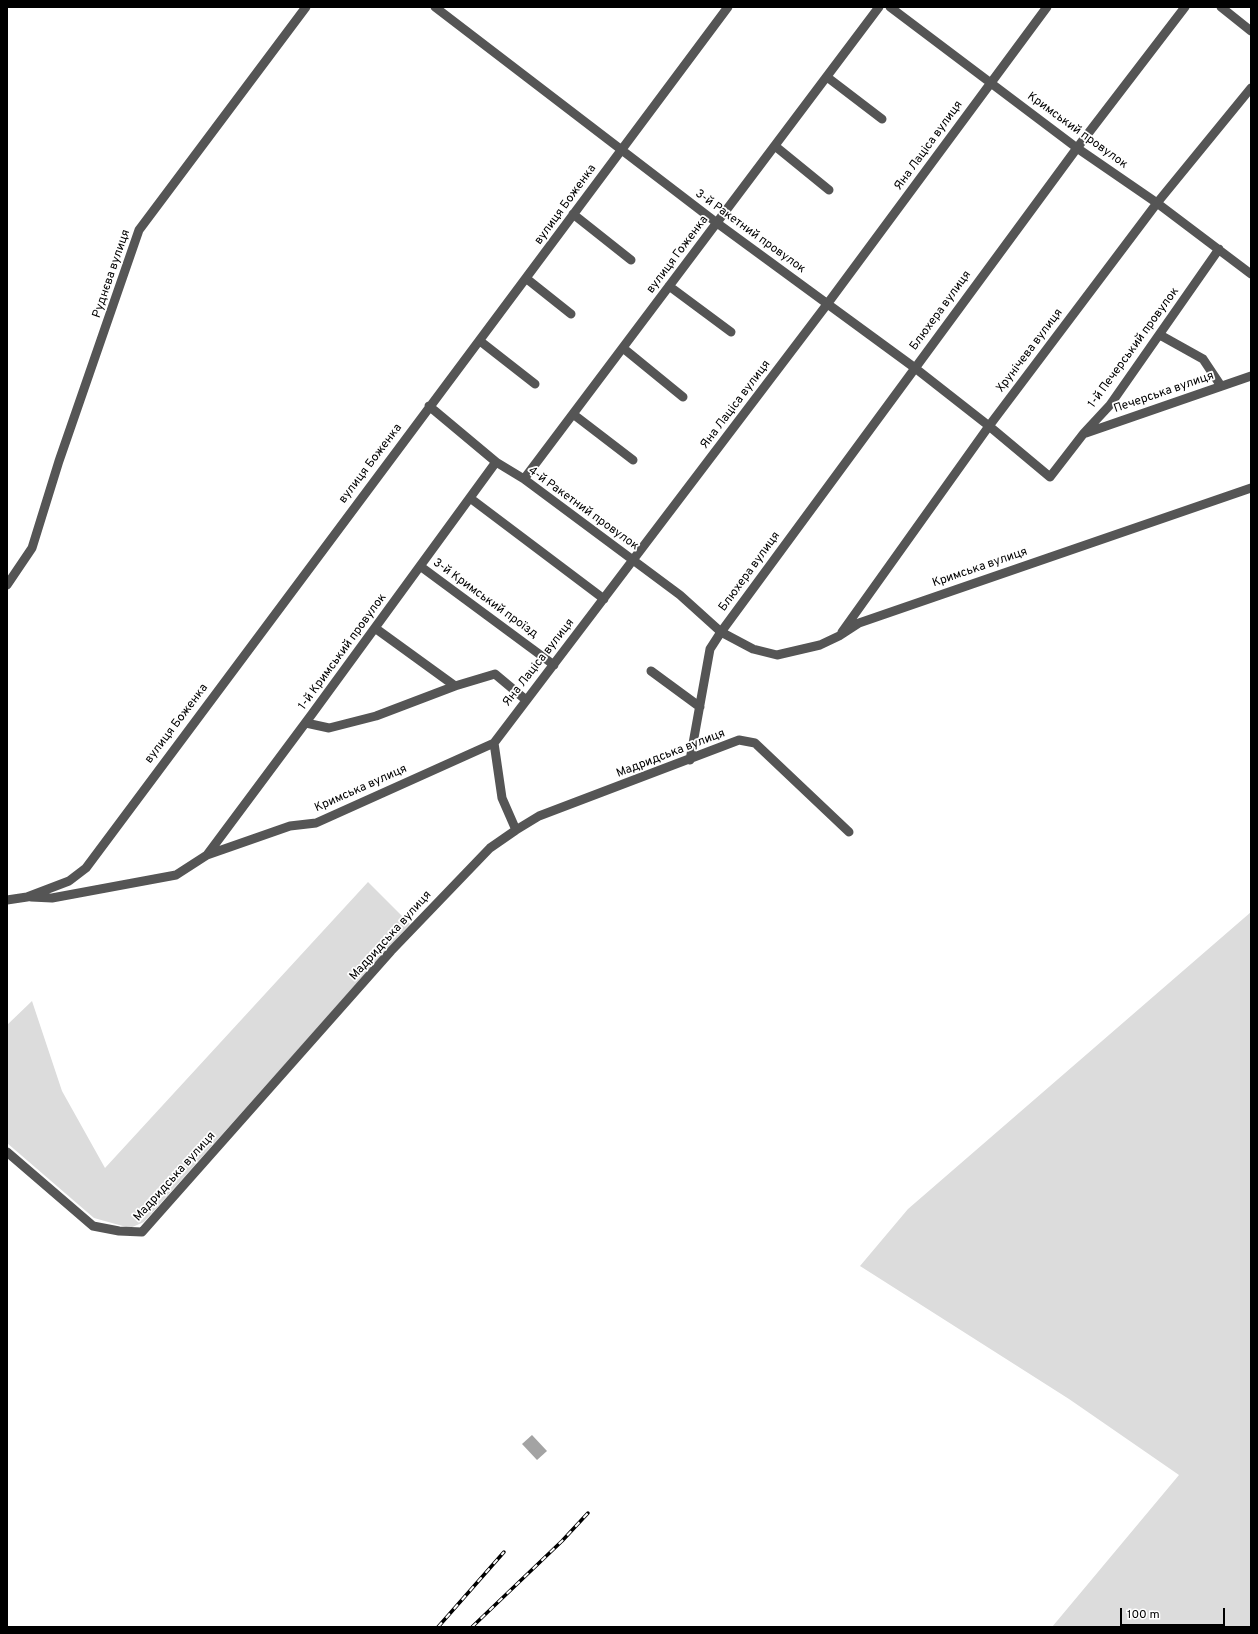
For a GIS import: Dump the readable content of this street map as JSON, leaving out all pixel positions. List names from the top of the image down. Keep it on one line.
{"streets":{"street":["Кримський провулок","Яна Лаціса вулиця","вулиця Боженка","3-й Ракетний провулок","вулиця Гоженка","Руднєва вулиця","Блюхера вулиця","1-й Печерський провулок","Хрунічева вулиця","Печерська вулиця","4-й Ракетний провулок","Кримська вулиця","3-й Кримський проїзд","1-й Кримський провулок","Мадридська вулиця"]},"crossings":[["Кримський провулок","Яна Лаціса вулиця"],["Кримський провулок","Блюхера вулиця"],["Кримський провулок","1-й Печерський провулок"],["Кримський провулок","Хрунічева вулиця"],["Яна Лаціса вулиця","3-й Ракетний провулок"],["Яна Лаціса вулиця","4-й Ракетний провулок"],["Яна Лаціса вулиця","Кримська вулиця"],["Яна Лаціса вулиця","3-й Кримський проїзд"],["вулиця Боженка","3-й Ракетний провулок"],["вулиця Боженка","4-й Ракетний провулок"],["вулиця Боженка","Кримська вулиця"],["3-й Ракетний провулок","вулиця Гоженка"],["3-й Ракетний провулок","Блюхера вулиця"],["3-й Ракетний провулок","1-й Печерський провулок"],["3-й Ракетний провулок","Хрунічева вулиця"],["вулиця Гоженка","4-й Ракетний провулок"],["Блюхера вулиця","4-й Ракетний провулок"],["Блюхера вулиця","Кримська вулиця"],["Блюхера вулиця","Мадридська вулиця"],["1-й Печерський провулок","Печерська вулиця"],["Хрунічева вулиця","Кримська вулиця"],["4-й Ракетний провулок","Кримська вулиця"],["4-й Ракетний провулок","1-й Кримський провулок"],["Кримська вулиця","1-й Кримський провулок"],["3-й Кримський проїзд","1-й Кримський провулок"]],"scale_bar":"100 m"}
